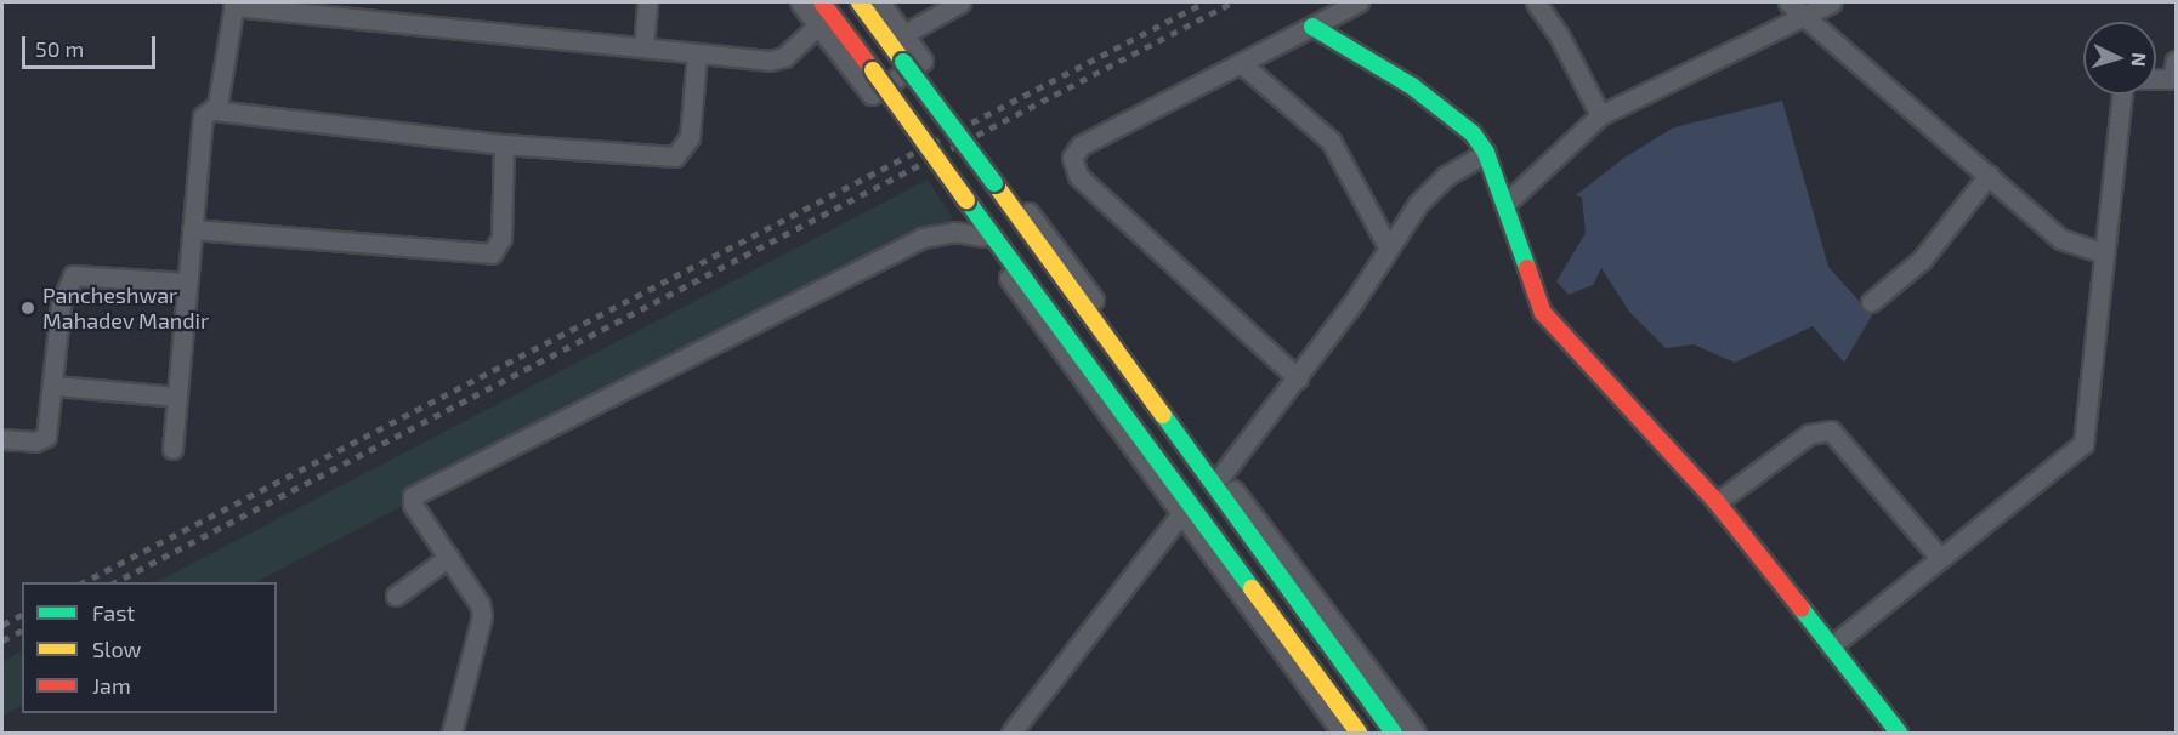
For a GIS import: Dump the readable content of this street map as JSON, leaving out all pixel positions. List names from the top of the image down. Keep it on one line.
{"places":["Pancheshwar Mahadev Mandir"],"legend":["Fast","Slow","Jam"],"scale_bar":"50 m","north":"right"}
